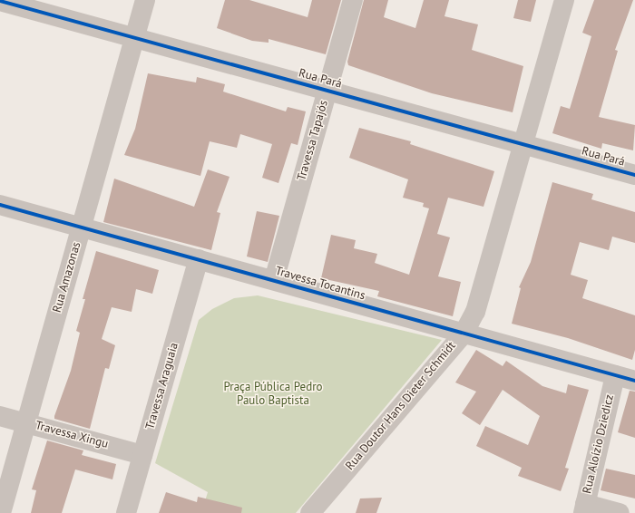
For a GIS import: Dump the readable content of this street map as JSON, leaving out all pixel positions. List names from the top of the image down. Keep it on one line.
{"streets":{"street":["Rua Pará","Travessa Tapajós","Rua Amazonas","Travessa Tocantins","Travessa Araguaia","Rua Doutor Hans Dieter Schmidt","Travessa Xingu","Rua Aloízio Dziedicz"]},"crossings":[["Rua Pará","Travessa Tapajós"],["Rua Pará","Rua Amazonas"],["Rua Pará","Rua Doutor Hans Dieter Schmidt"],["Travessa Tapajós","Travessa Tocantins"],["Rua Amazonas","Travessa Tocantins"],["Rua Amazonas","Travessa Xingu"],["Travessa Tocantins","Travessa Araguaia"],["Travessa Tocantins","Rua Doutor Hans Dieter Schmidt"],["Travessa Tocantins","Rua Aloízio Dziedicz"],["Travessa Araguaia","Travessa Xingu"]],"parks":["Praça Pública Pedro Paulo Baptista"]}
